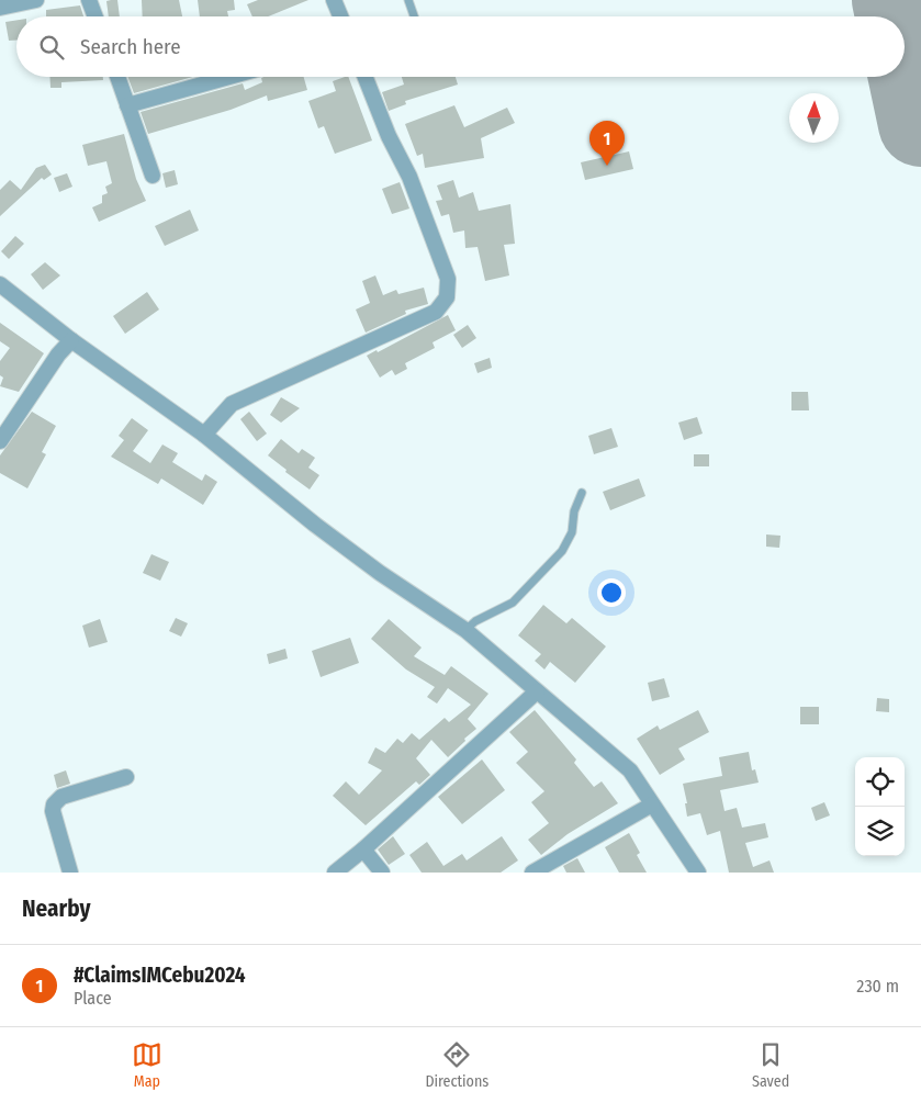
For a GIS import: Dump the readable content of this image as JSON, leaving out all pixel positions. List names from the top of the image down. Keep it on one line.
{"north":"top","page":{"search":"Search here","pins":"1","heading":"Nearby","list":[{"mark":"1","name":"#ClaimsIMCebu2024","note":"Place","value":"230 m"}],"nav":["Map","Directions","Saved"]}}
